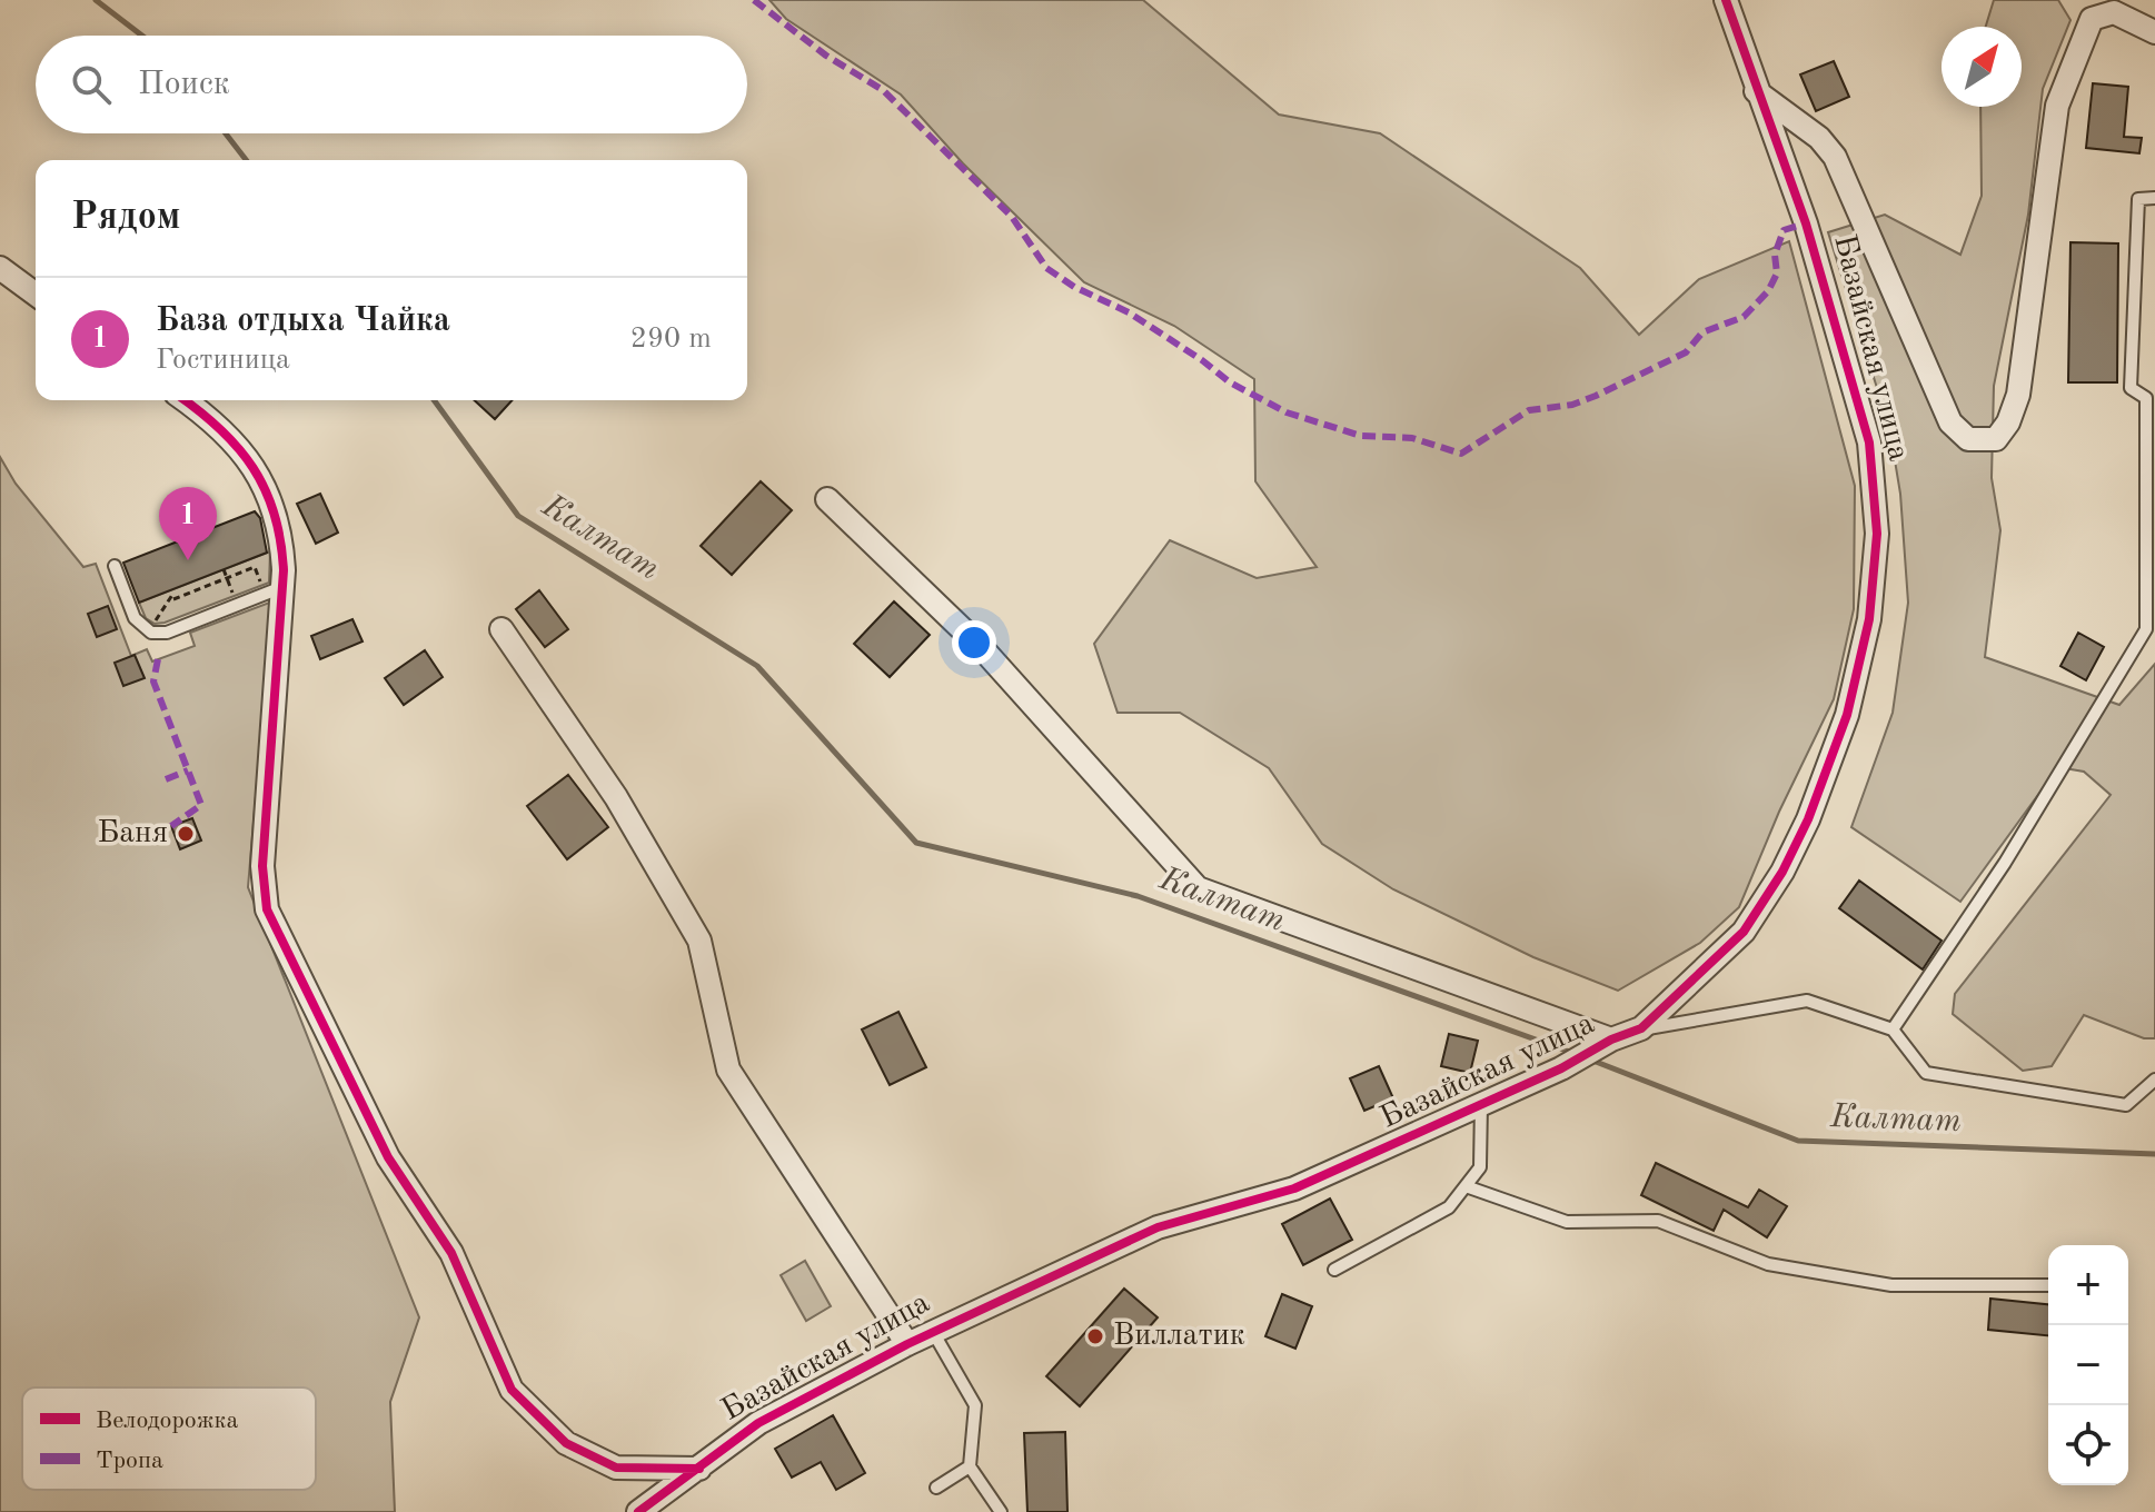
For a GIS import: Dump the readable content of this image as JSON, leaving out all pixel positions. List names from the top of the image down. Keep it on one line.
{"streets":{"street":["Базайская улица"]},"water":["Калтат"],"places":["Баня","Виллатик"],"legend":["Велодорожка","Тропа"],"north":"top right","page":{"search":"Поиск","heading":"Рядом","list":[{"mark":"1","name":"База отдыха Чайка","note":"Гостиница","value":"290 m"}],"pins":"1","map_buttons":["+","−"]}}
